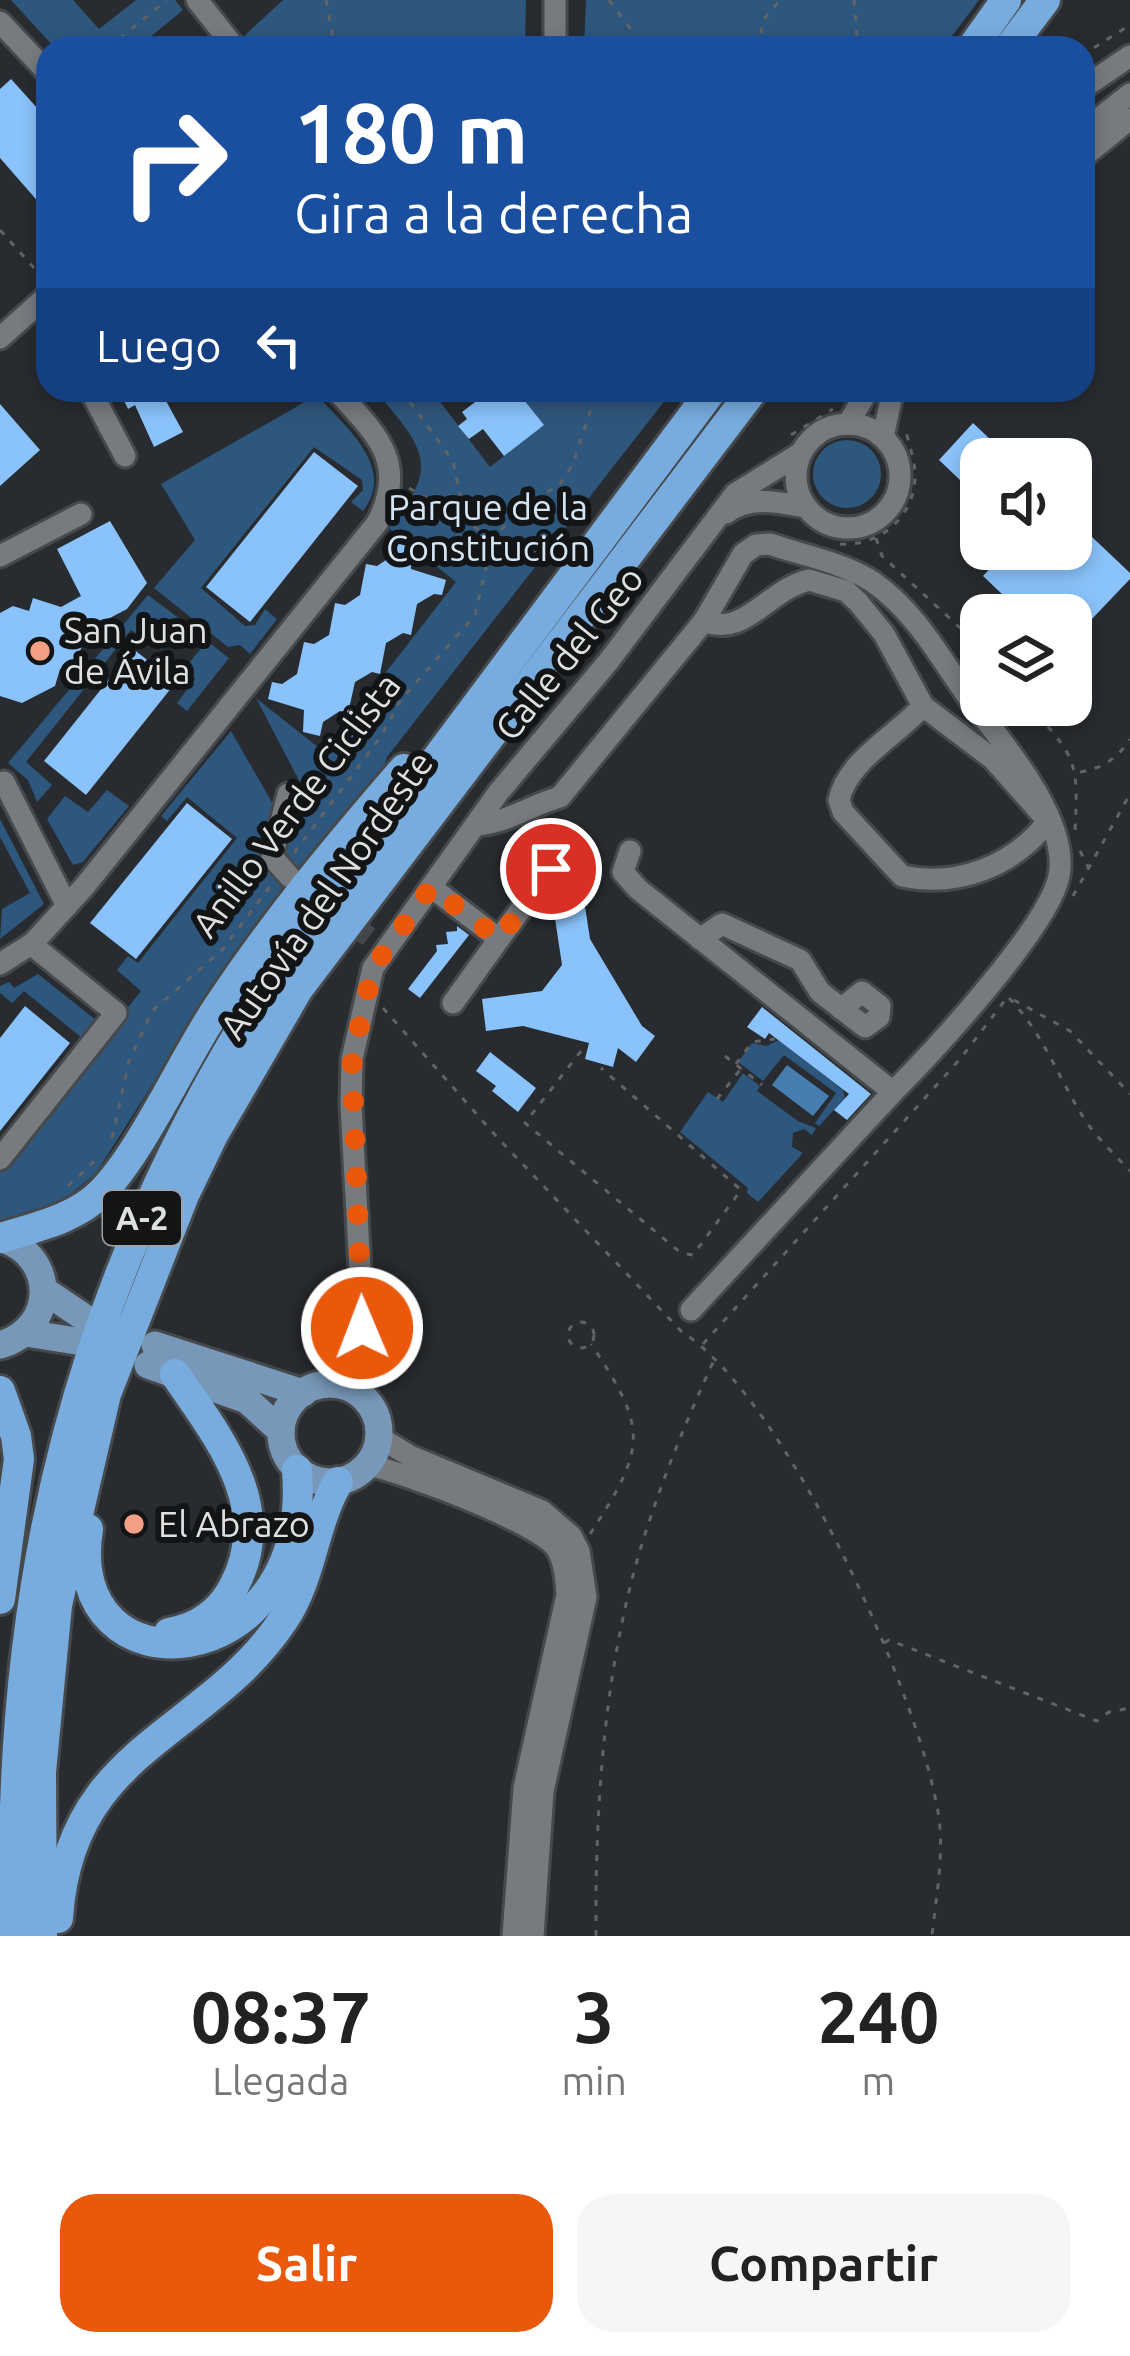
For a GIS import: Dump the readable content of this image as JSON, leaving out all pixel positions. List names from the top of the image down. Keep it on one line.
{"streets":{"highway":["Autovía del Nordeste","A-2"],"street":["Calle del Geo"],"path":["Anillo Verde Ciclista"]},"parks":["Parque de la Constitución"],"places":["San Juan de Ávila","El Abrazo"],"page":{"turn":["180 m","Gira a la derecha"],"then":"Luego","eta":["08:37","Llegada","3","min","240","m"],"buttons":["Salir","Compartir"]}}
